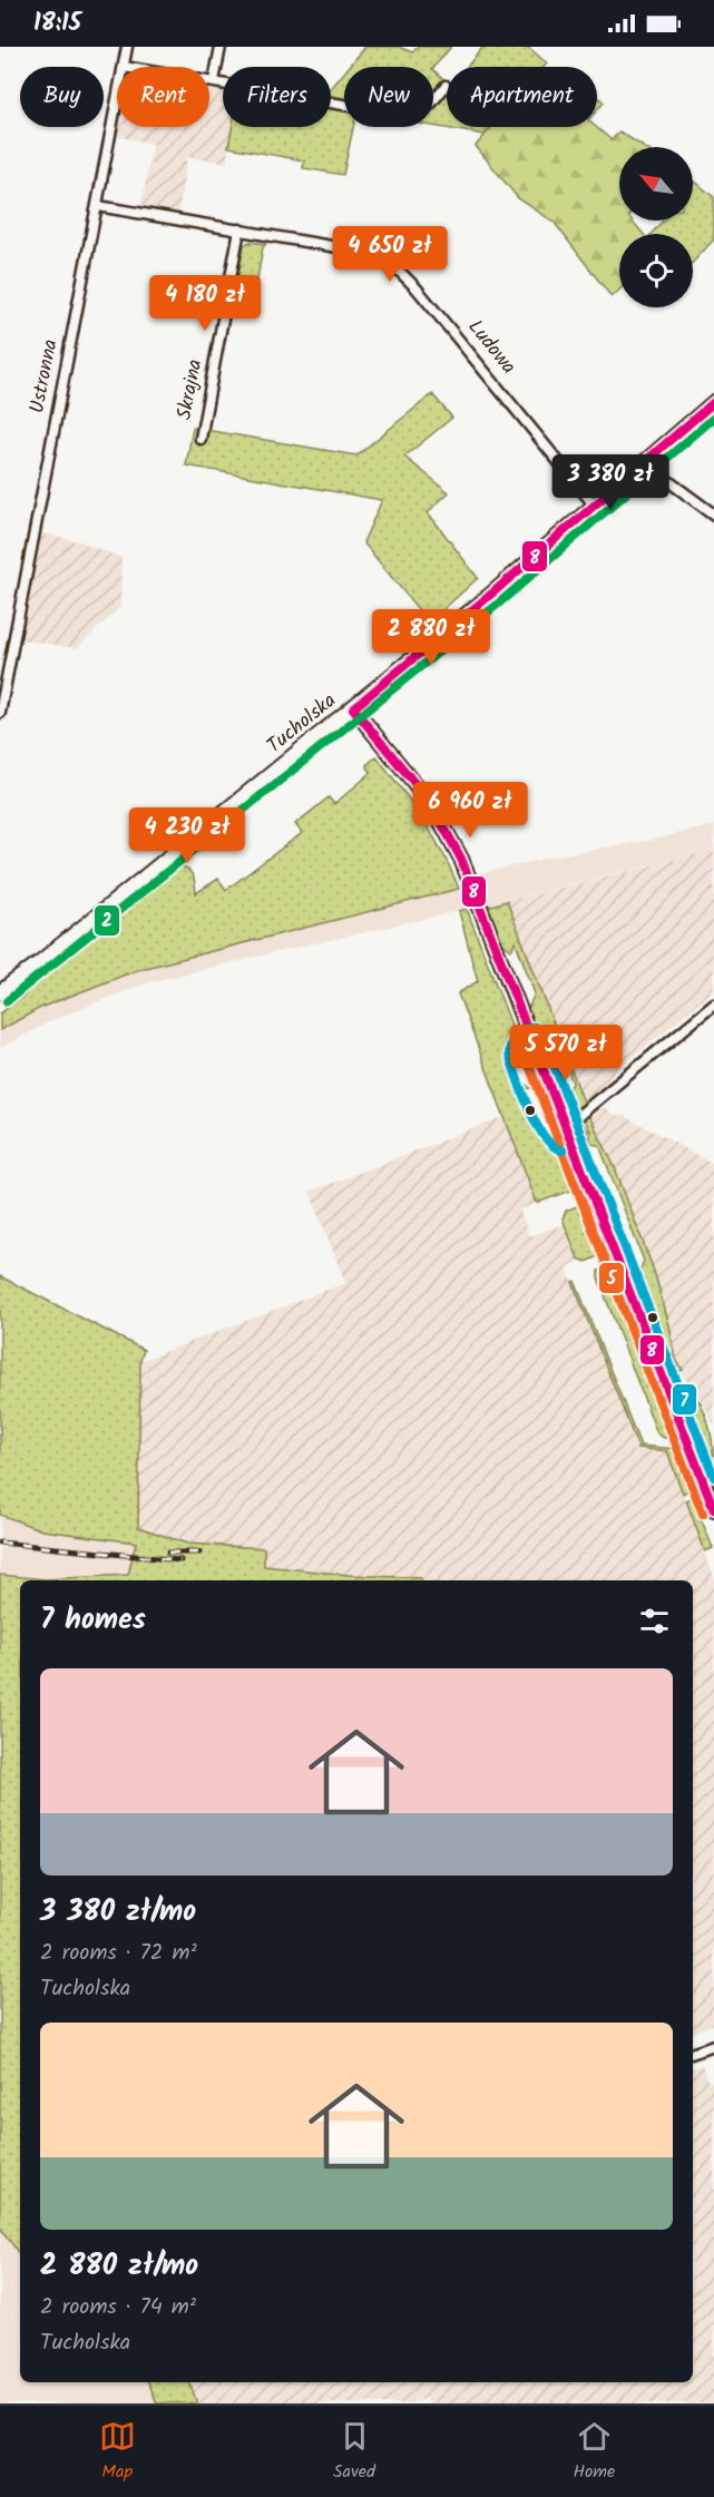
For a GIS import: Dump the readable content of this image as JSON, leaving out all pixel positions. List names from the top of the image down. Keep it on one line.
{"streets":{"main road":["Tucholska"],"street":["Ludowa","Ustronna","Skrajna"]},"crossings":[["Ludowa","Ustronna"],["Ludowa","Skrajna"],["Ludowa","Tucholska"]],"lines":["transit line 8","transit line 2","transit line 7","transit line 5"],"north":"top left","page":{"status":"18:15","chip":["Buy","Rent","Filters","New","Apartment"],"price":["4 650 zł","4 180 zł","3 380 zł","2 880 zł","6 960 zł","4 230 zł","5 570 zł"],"heading":"7 homes","list":[{"name":"3 380 zł/mo","note":"2 rooms · 72 m² · Tucholska"},{"name":"2 880 zł/mo","note":"2 rooms · 74 m² · Tucholska"}],"tabs":["Map","Saved","Home"]}}
